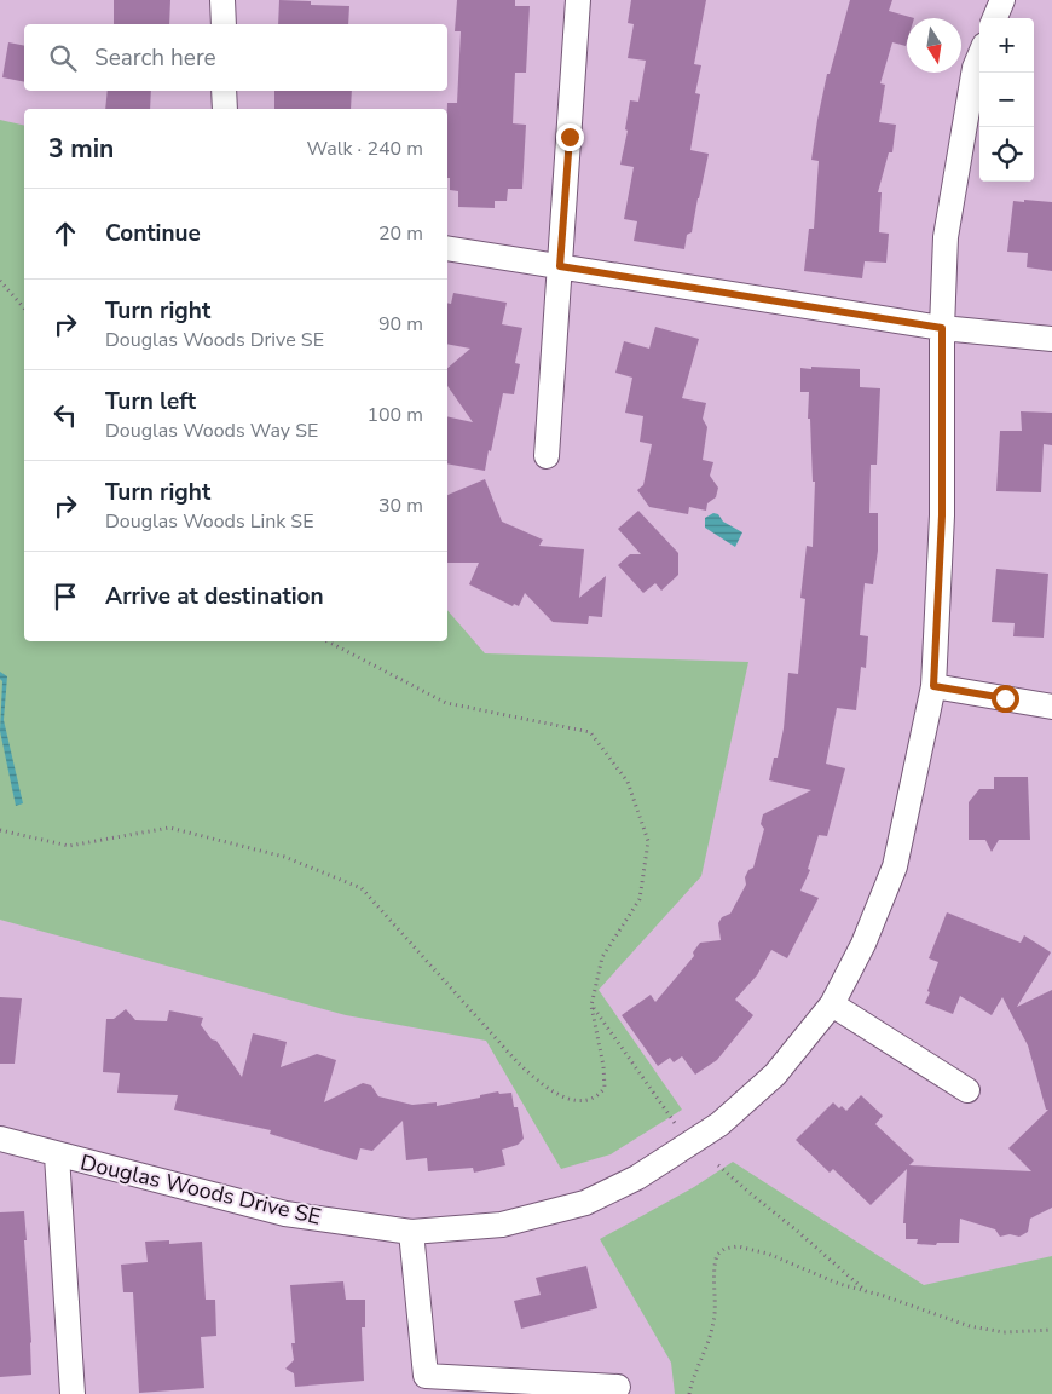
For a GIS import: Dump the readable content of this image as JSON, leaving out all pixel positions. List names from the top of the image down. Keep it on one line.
{"streets":{"street":["Douglas Woods Drive SE"]},"north":"bottom","page":{"map_buttons":["+","−"],"search":"Search here","heading":["3 min","Walk · 240 m"],"list":[["Continue","20 m"],["Turn right","Douglas Woods Drive SE","90 m"],["Turn left","Douglas Woods Way SE","100 m"],["Turn right","Douglas Woods Link SE","30 m"],"Arrive at destination"]}}
